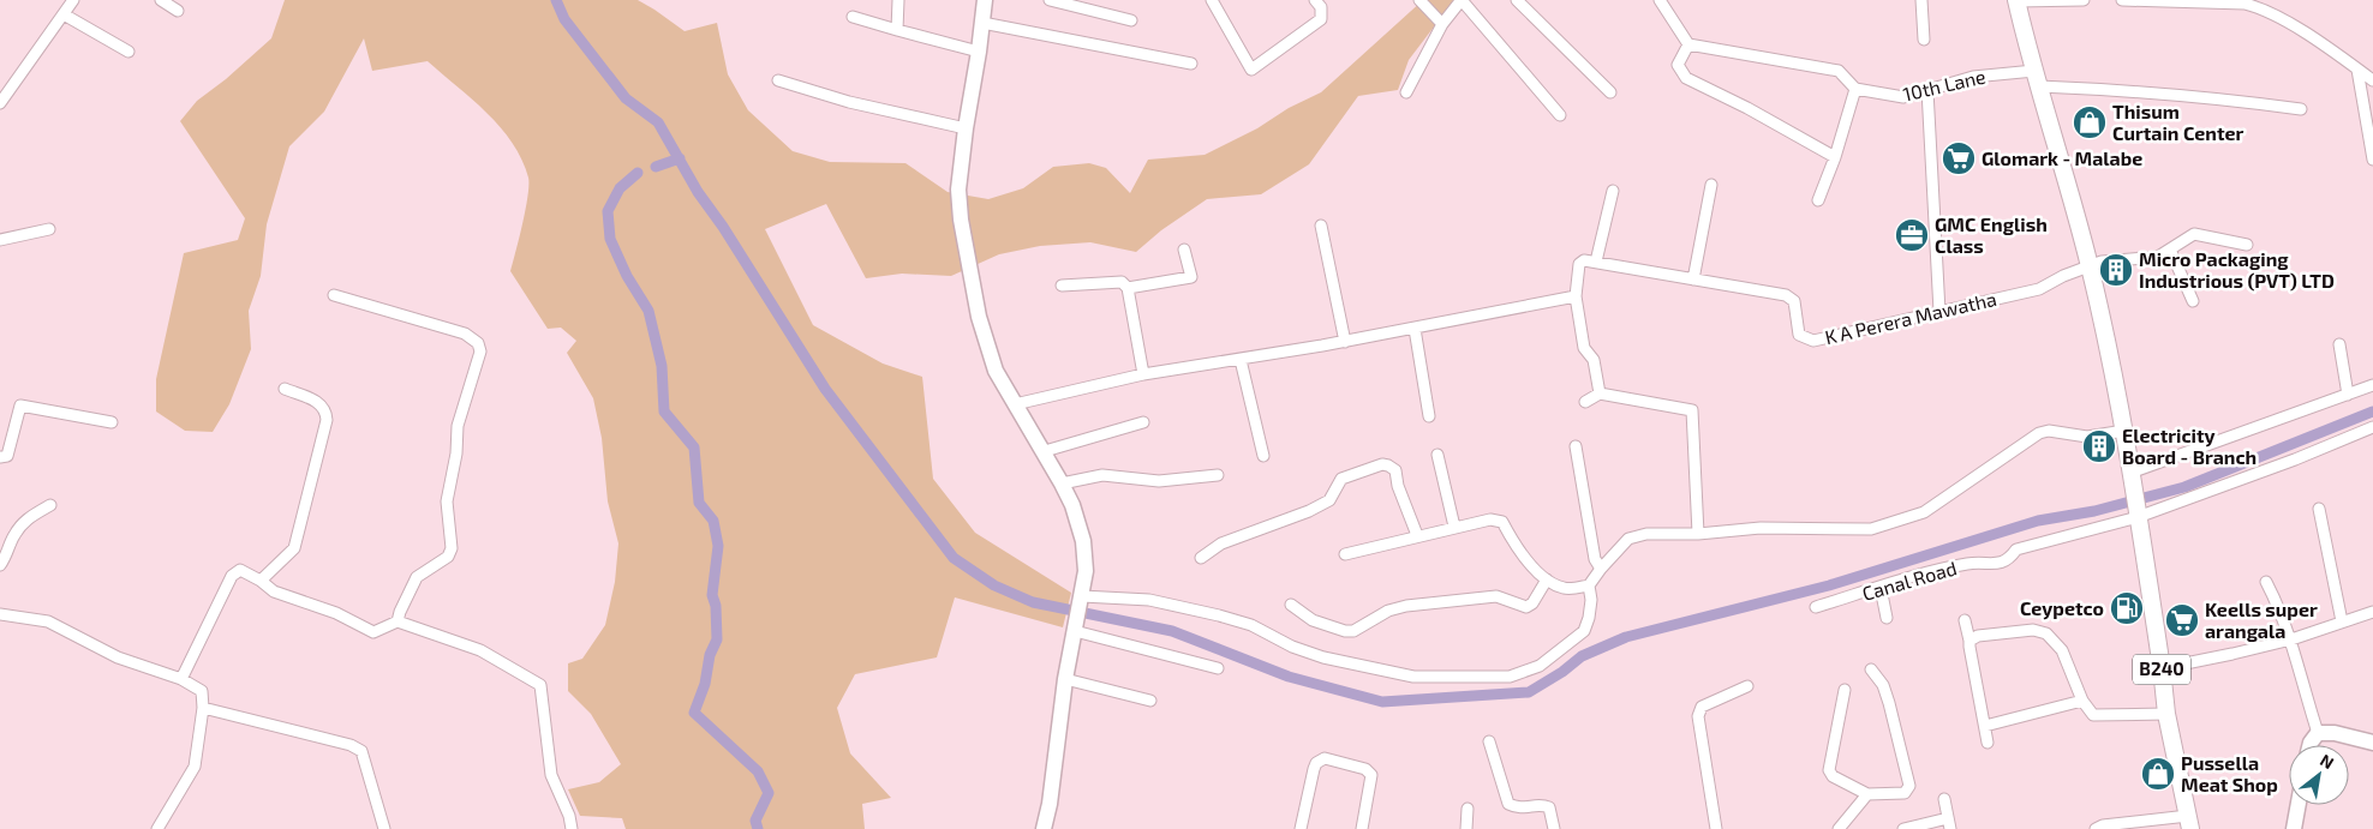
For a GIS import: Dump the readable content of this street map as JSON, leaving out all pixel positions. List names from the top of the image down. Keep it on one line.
{"streets":{"main road":["B240"],"street":["10th Lane","K A Perera Mawatha","Canal Road"]},"crossings":[["10th Lane","B240"],["K A Perera Mawatha","B240"],["Canal Road","B240"]],"places":{"shop":["Thisum Curtain Center","Pussella Meat Shop"],"supermarket":["Glomark - Malabe","Keells super arangala"],"office":["GMC English Class"],"building":["Micro Packaging Industrious (PVT) LTD","Electricity Board - Branch"],"fuel station":["Ceypetco"]},"north":"top right"}
